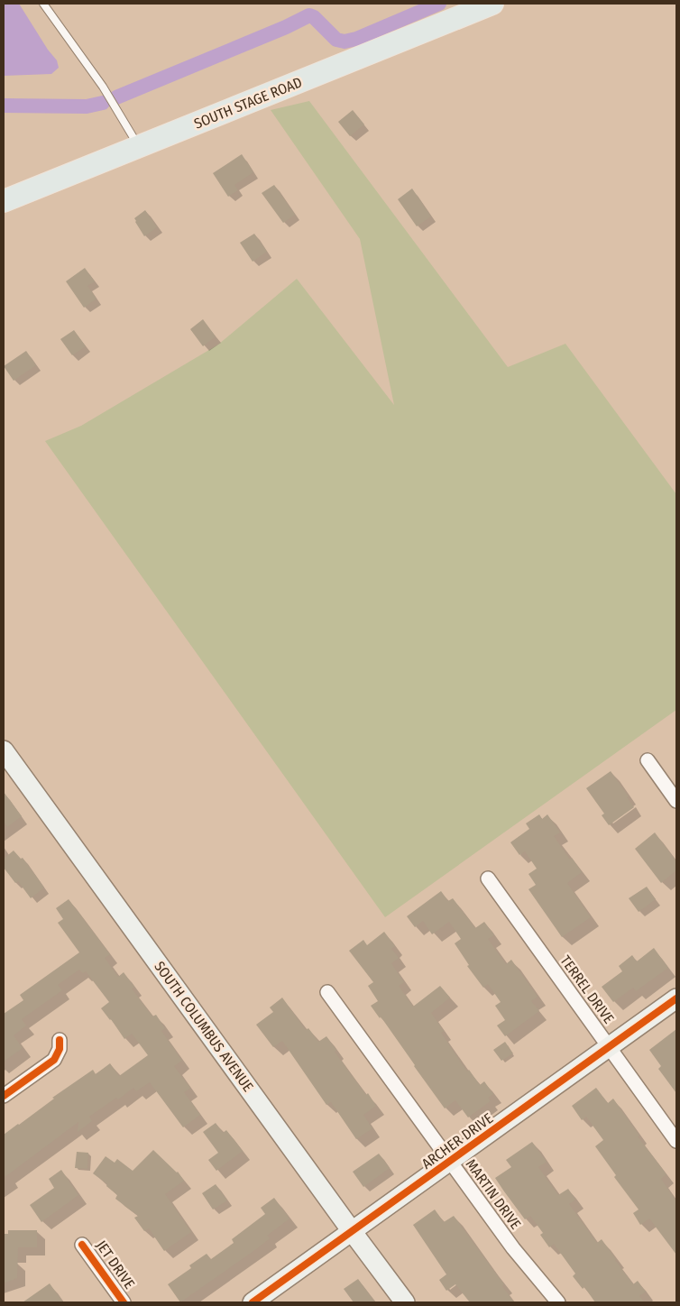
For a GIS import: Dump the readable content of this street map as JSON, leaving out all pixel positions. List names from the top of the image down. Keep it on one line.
{"streets":{"main road":["SOUTH STAGE ROAD","SOUTH COLUMBUS AVENUE","ARCHER DRIVE"],"street":["TERREL DRIVE","MARTIN DRIVE","JET DRIVE"]},"crossings":[["TERREL DRIVE","ARCHER DRIVE"],["SOUTH COLUMBUS AVENUE","ARCHER DRIVE"],["ARCHER DRIVE","MARTIN DRIVE"]]}
